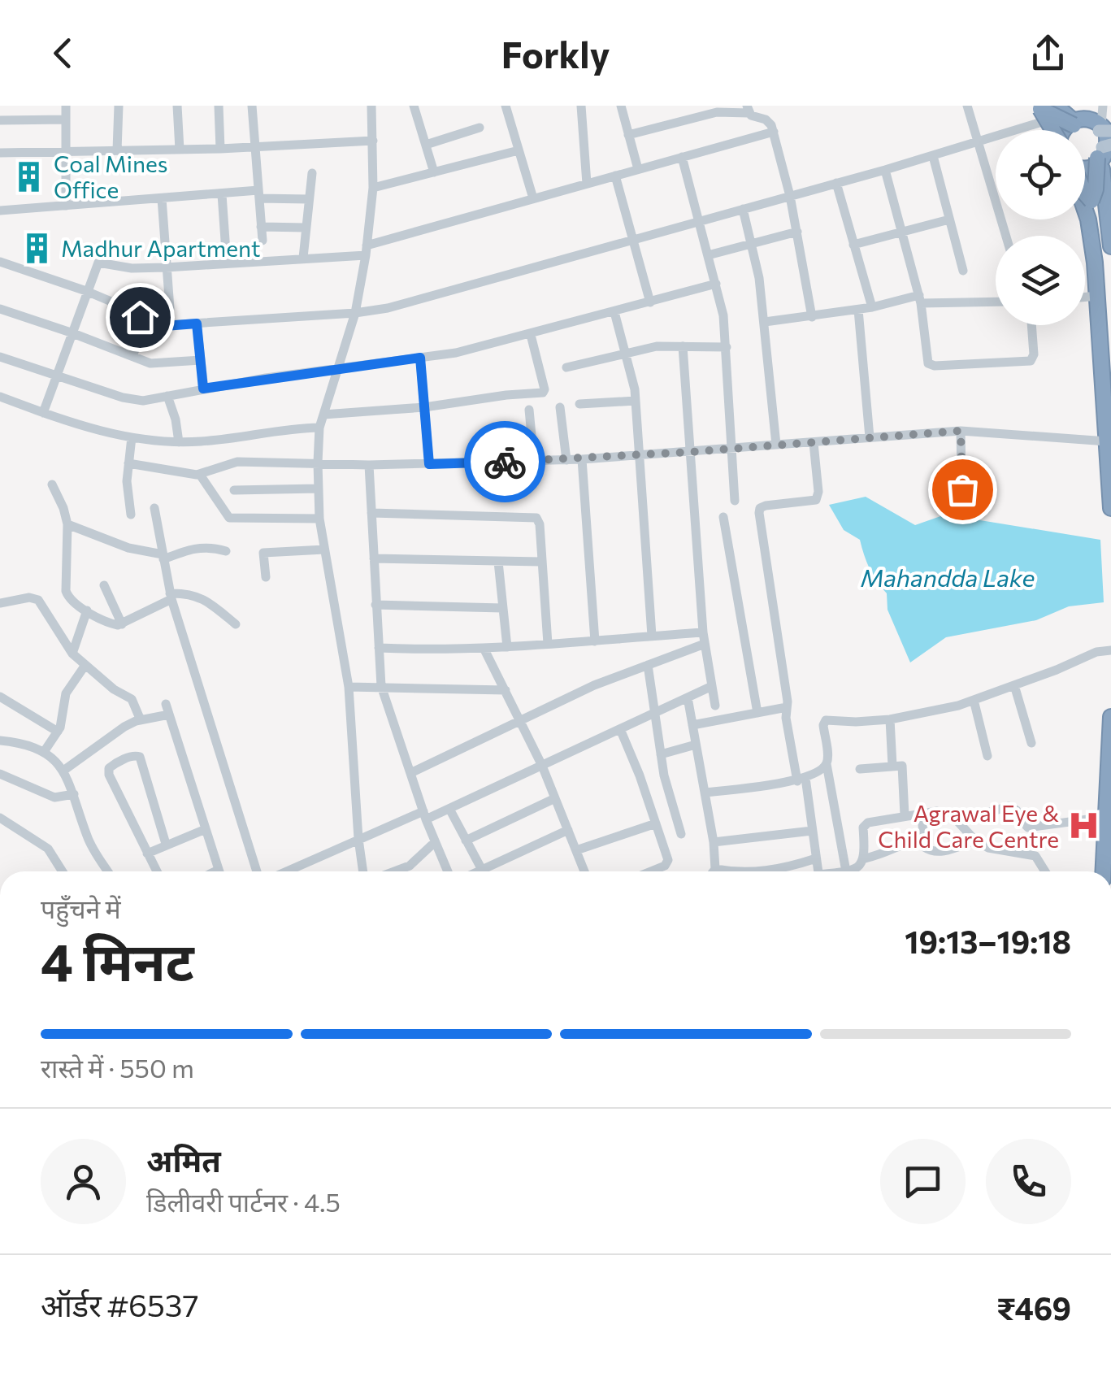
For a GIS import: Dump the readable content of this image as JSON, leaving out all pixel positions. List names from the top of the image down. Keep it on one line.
{"water":["Mahandda Lake"],"places":{"building":["Coal Mines Office","Madhur Apartment"],"hospital":["Agrawal Eye & Child Care Centre"]},"page":{"header":"Forkly","heading":["4 मिनट","पहुँचने में","19:13–19:18"],"panel":["अमित","डिलीवरी पार्टनर · 4.5","ऑर्डर #6537","₹469"],"bar":"रास्ते में · 550 m"}}
